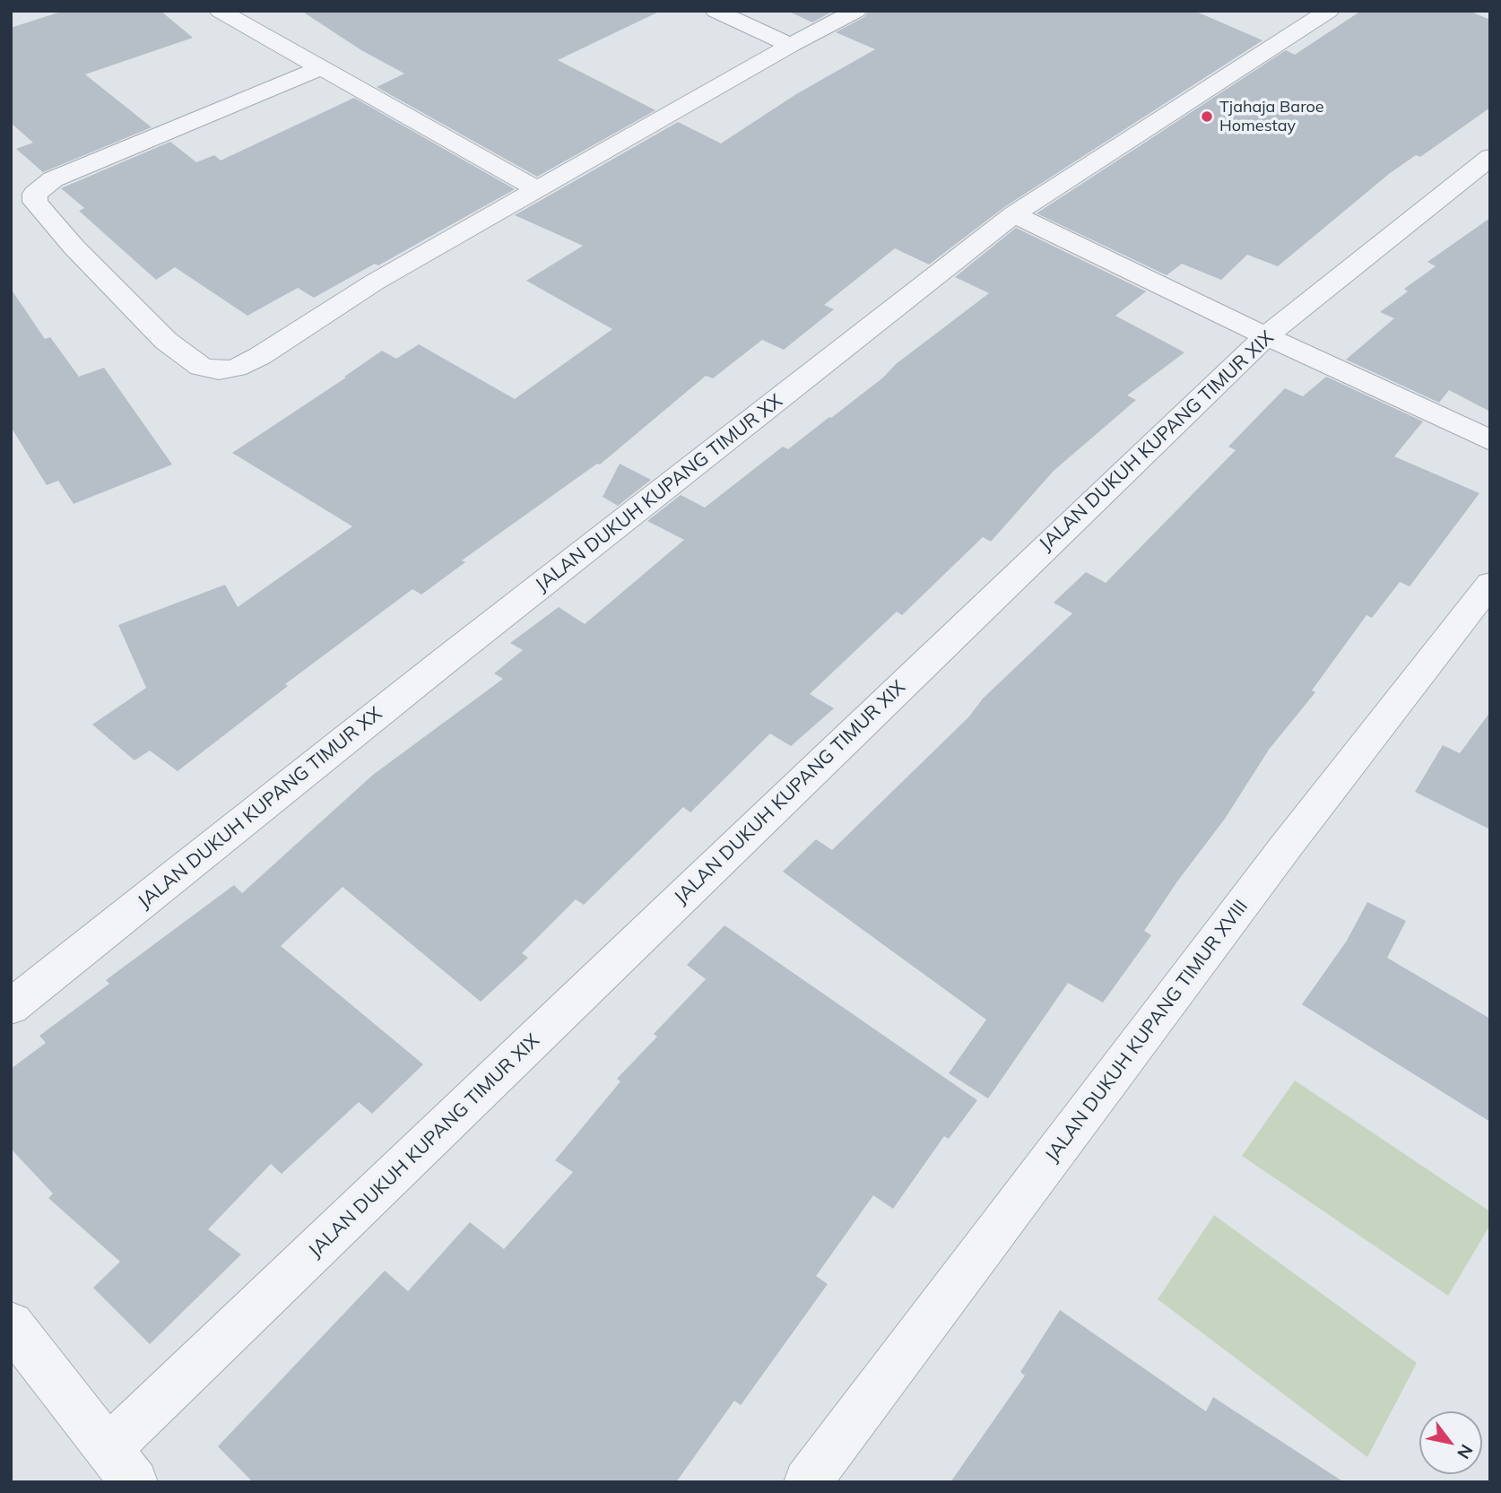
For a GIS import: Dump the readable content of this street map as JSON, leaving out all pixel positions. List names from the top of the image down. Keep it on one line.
{"streets":{"street":["JALAN DUKUH KUPANG TIMUR XIX","JALAN DUKUH KUPANG TIMUR XX","JALAN DUKUH KUPANG TIMUR XVIII"]},"places":["Tjahaja Baroe Homestay"],"north":"bottom right"}
